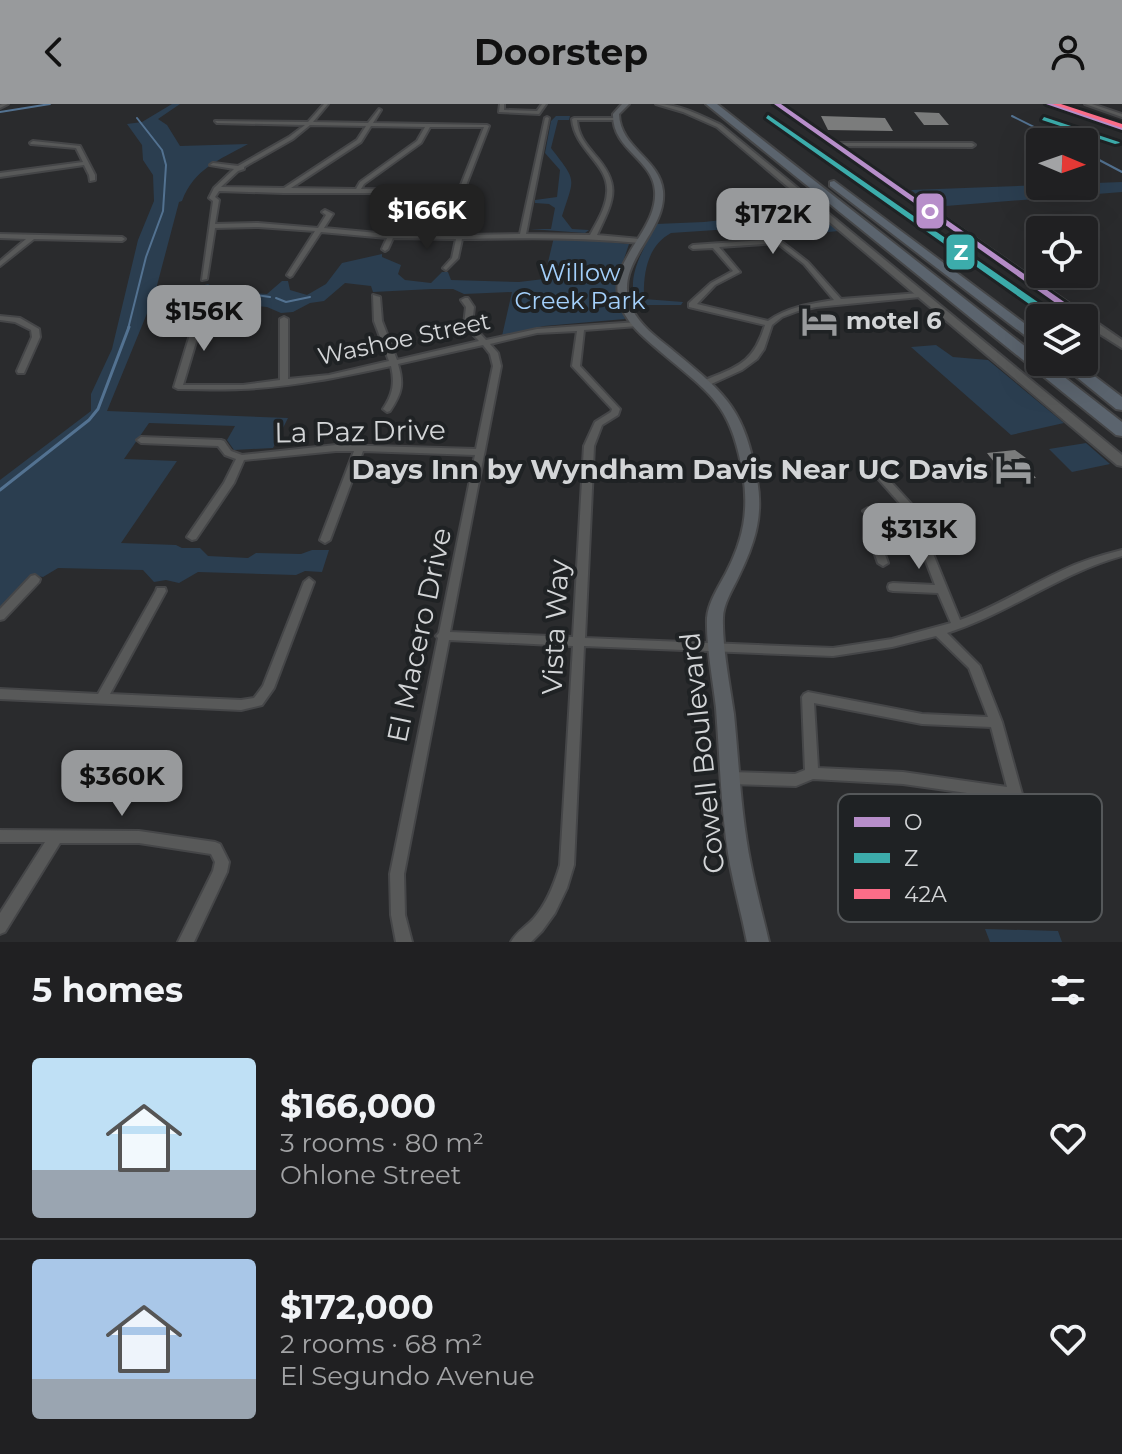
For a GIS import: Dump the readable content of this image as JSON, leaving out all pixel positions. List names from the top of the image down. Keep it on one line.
{"streets":{"main road":["Cowell Boulevard"],"street":["Washoe Street","La Paz Drive","Vista Way","El Macero Drive"]},"crossings":[["Washoe Street","Vista Way"],["Washoe Street","El Macero Drive"],["Washoe Street","Cowell Boulevard"],["La Paz Drive","El Macero Drive"]],"parks":["Willow Creek Park"],"places":{"hotel":["motel 6","Days Inn by Wyndham Davis Near UC Davis"]},"lines":["transit line O","transit line 42A","transit line Z"],"legend":["O","Z","42A"],"north":"right","page":{"header":"Doorstep","price":["$166K","$172K","$156K","$313K","$360K"],"heading":"5 homes","list":[{"name":"$166,000","note":"3 rooms · 80 m² · Ohlone Street"},{"name":"$172,000","note":"2 rooms · 68 m² · El Segundo Avenue"}]}}
